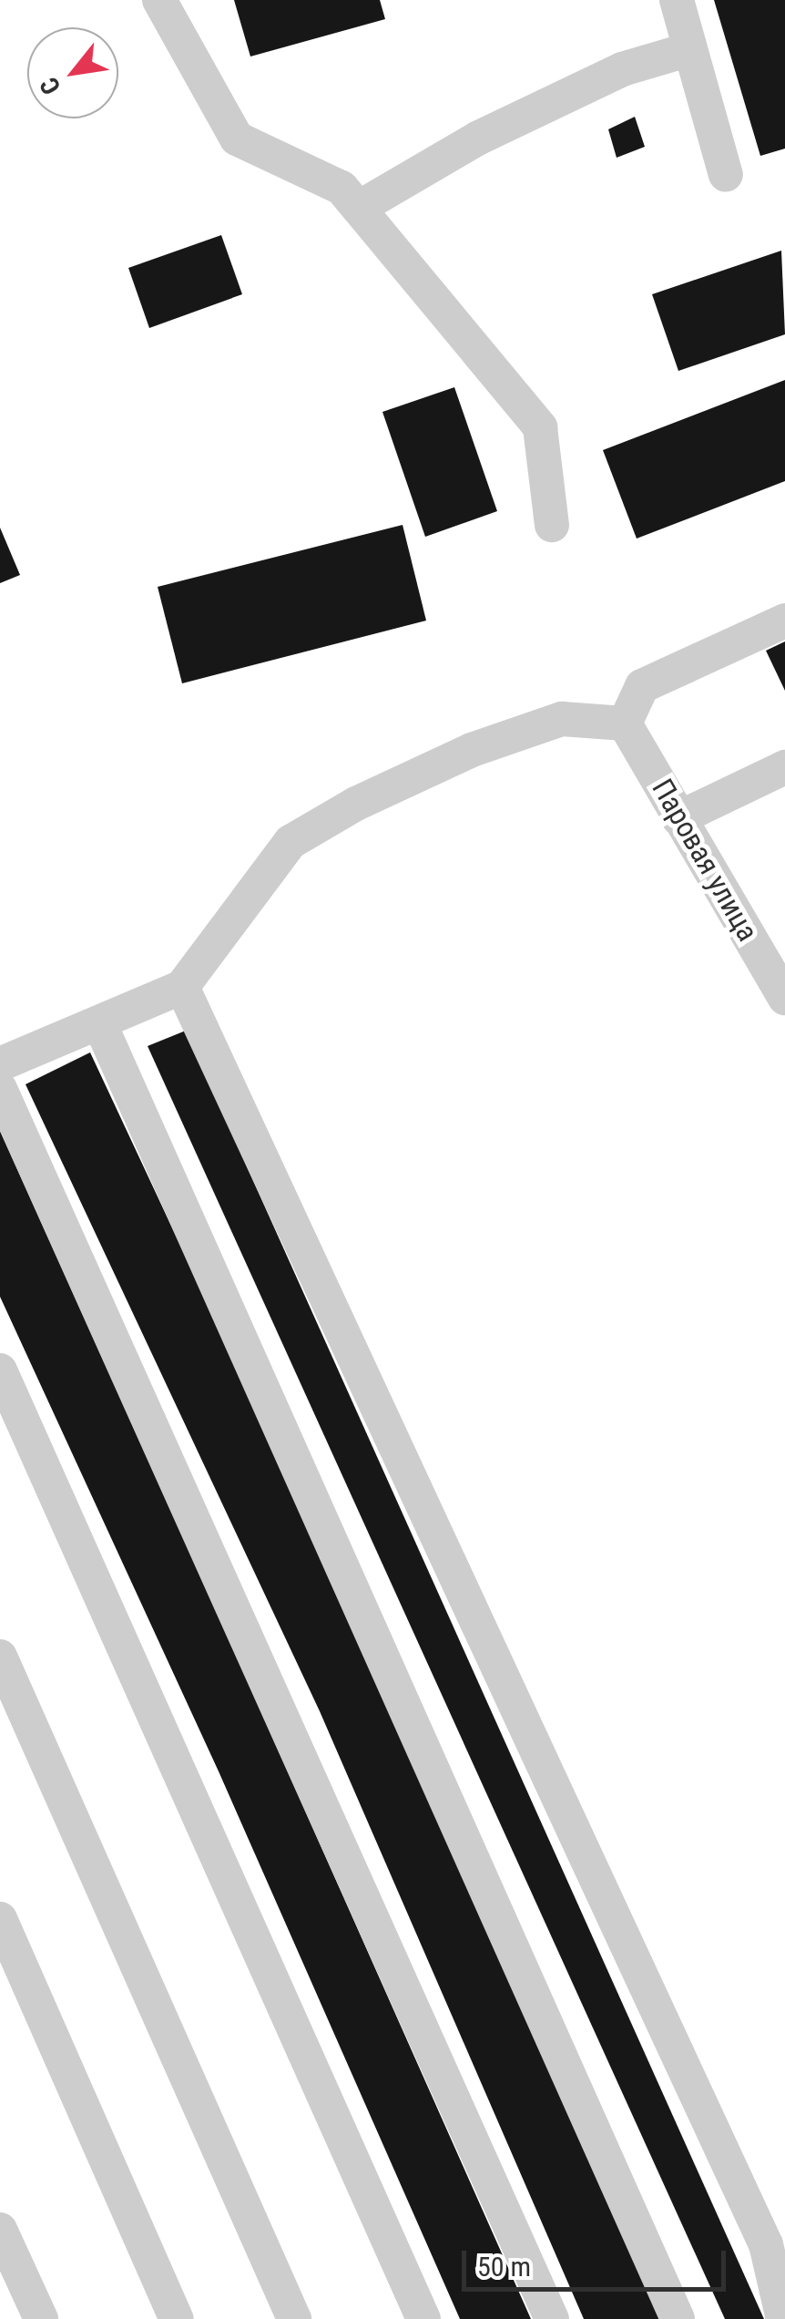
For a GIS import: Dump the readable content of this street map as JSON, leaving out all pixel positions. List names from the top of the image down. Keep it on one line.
{"streets":{"street":["Паровая улица"]},"scale_bar":"50 m","north":"bottom left"}
